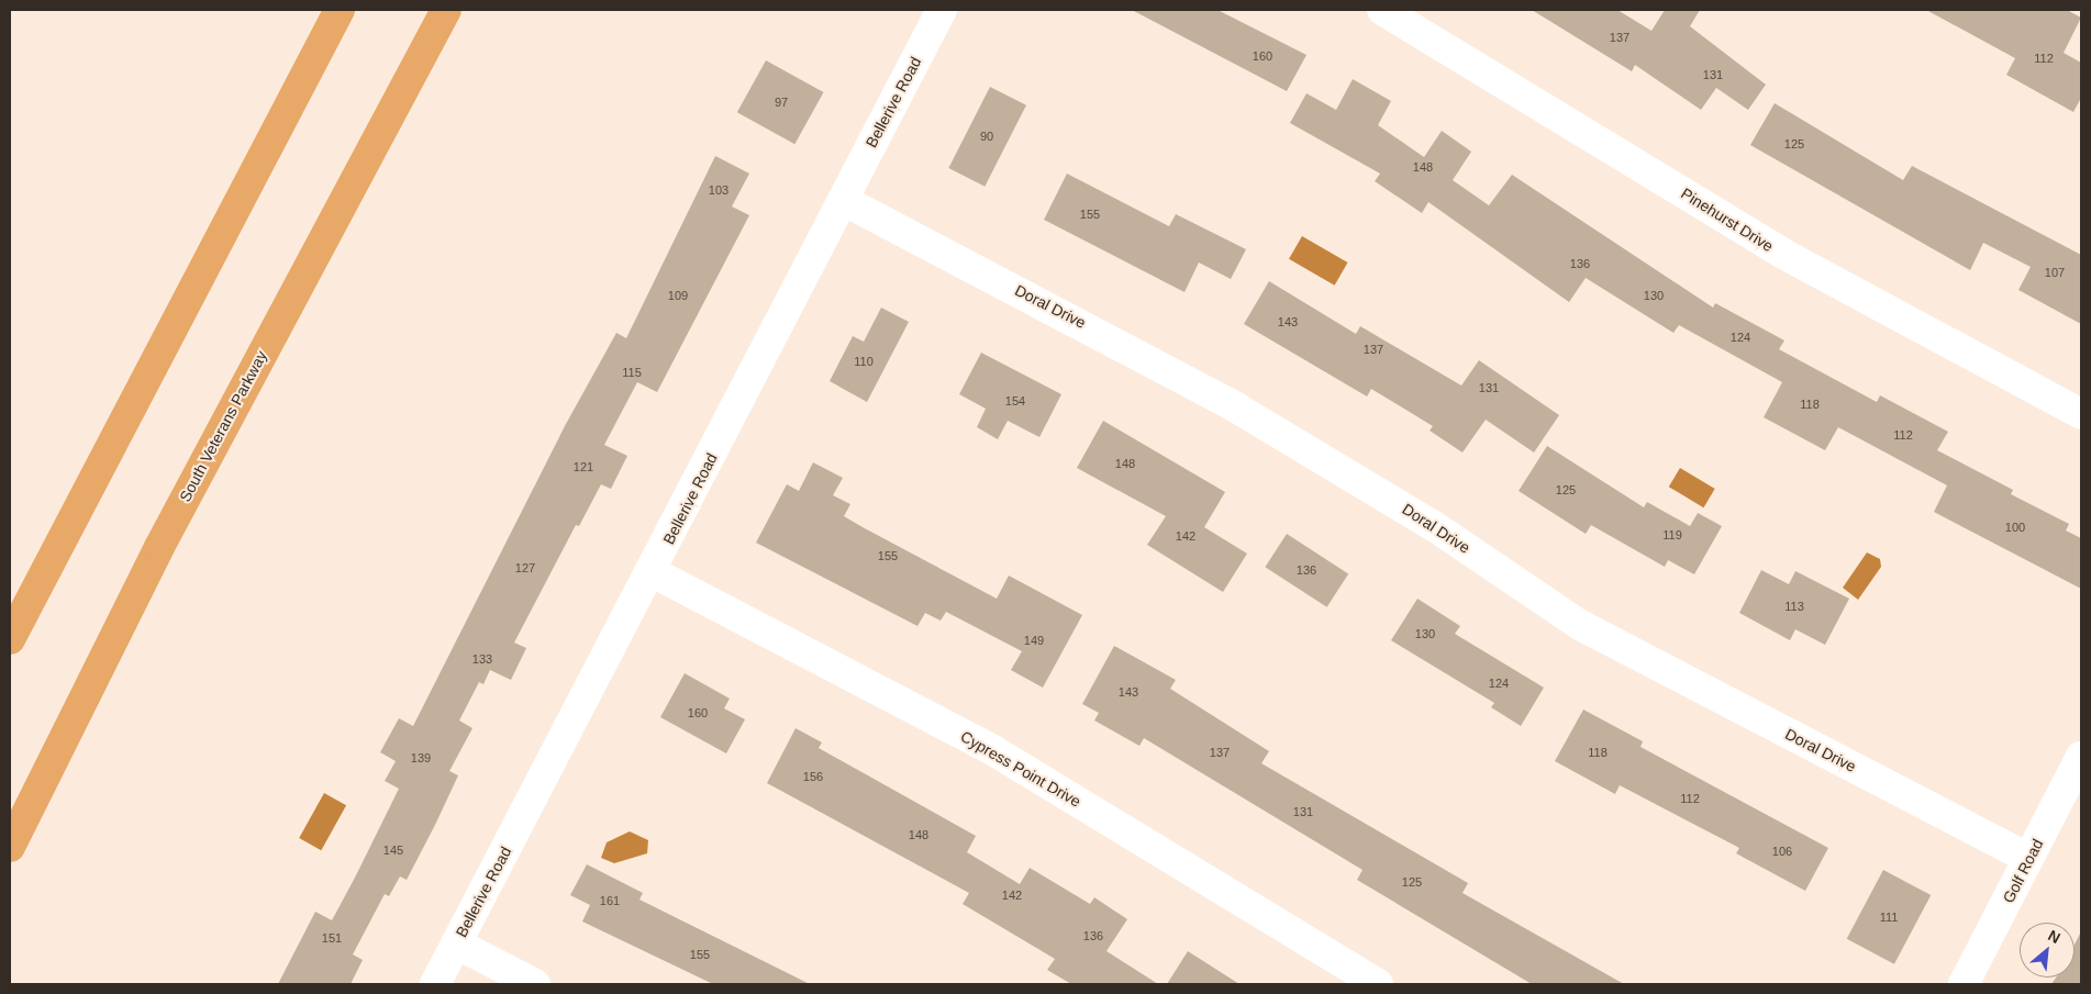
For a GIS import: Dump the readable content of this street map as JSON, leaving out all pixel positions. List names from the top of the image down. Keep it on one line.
{"streets":{"highway":["South Veterans Parkway"],"street":["Bellerive Road","Pinehurst Drive","Doral Drive","Cypress Point Drive","Golf Road"]},"crossings":[["Bellerive Road","Doral Drive"],["Bellerive Road","Cypress Point Drive"],["Doral Drive","Golf Road"]],"house_numbers":["137","160","112","131","97","90","125","148","103","155","136","107","109","130","143","124","137","110","115","131","154","118","112","148","121","125","100","119","142","155","127","136","113","130","149","133","124","143","160","137","118","139","156","112","131","148","145","106","125","142","161","111","136","151","155"],"north":"top right"}
